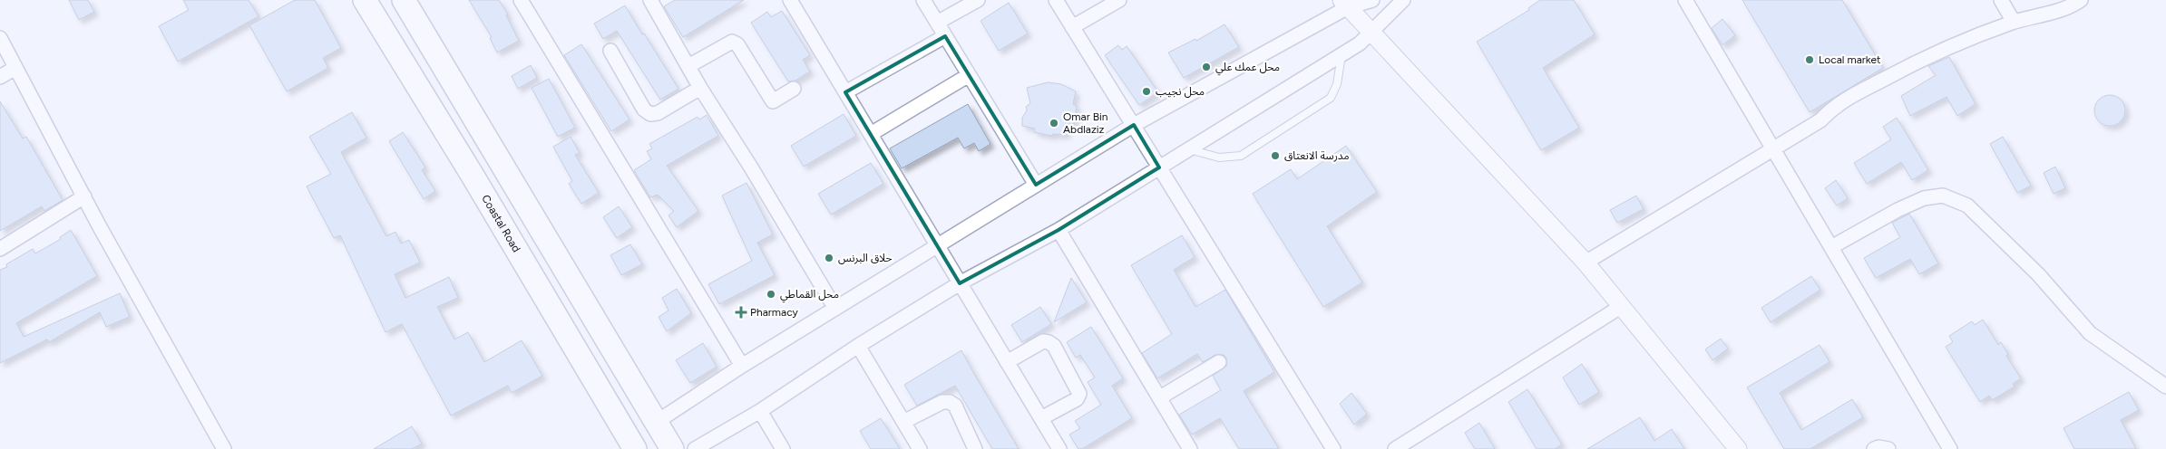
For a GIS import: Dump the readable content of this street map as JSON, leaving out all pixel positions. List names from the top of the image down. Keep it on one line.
{"streets":{"highway":["Coastal Road"]},"places":{"other":["Local market","محل عمك علي","محل نجيب","Omar Bin Abdlaziz","مدرسة الانعتاق","حلاق البرنس","محل القماطي"],"health":["Pharmacy"]}}
